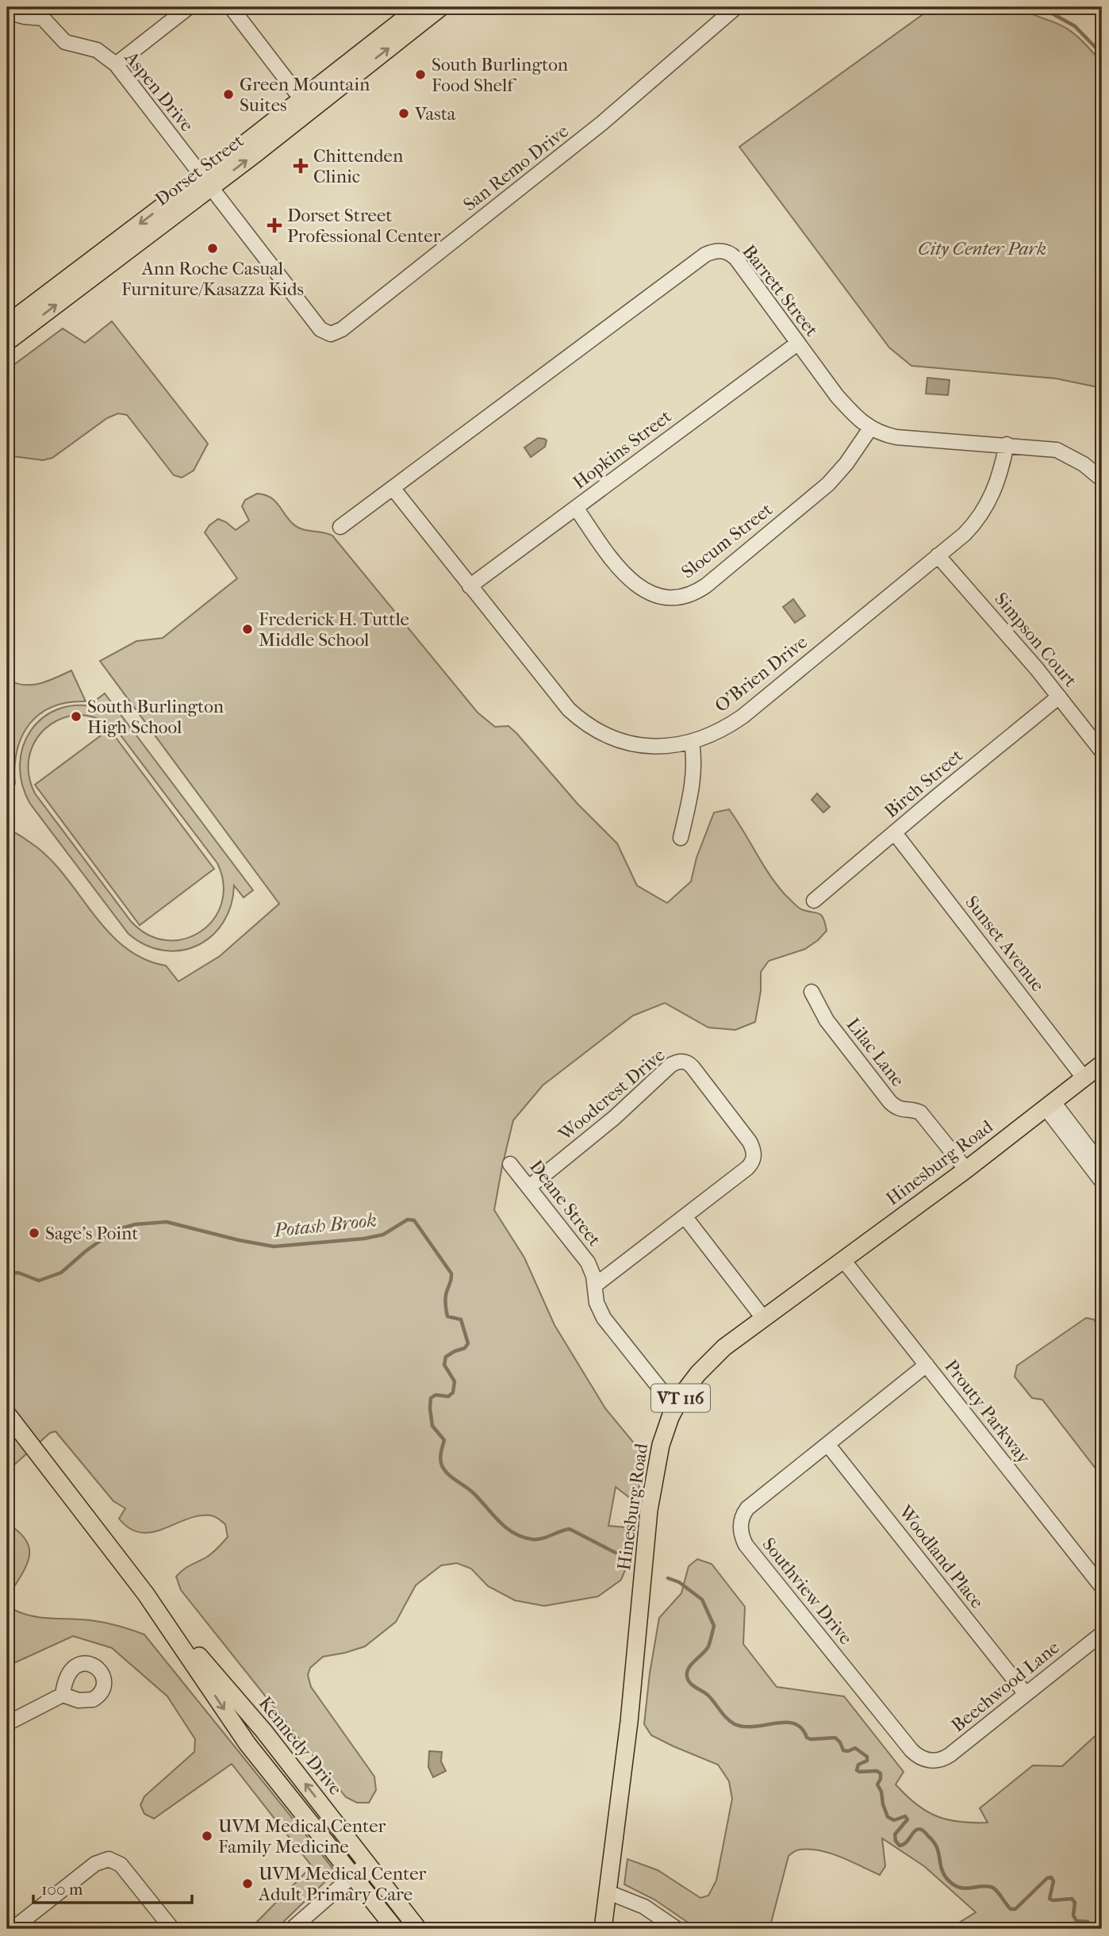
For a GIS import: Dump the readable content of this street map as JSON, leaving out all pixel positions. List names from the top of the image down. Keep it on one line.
{"streets":{"main road":["Dorset Street","Hinesburg Road","VT 116","Kennedy Drive"],"street":["Aspen Drive","San Remo Drive","Barrett Street","Hopkins Street","Slocum Street","Simpson Court","O'Brien Drive","Birch Street","Sunset Avenue","Lilac Lane","Woodcrest Drive","Deane Street","Prouty Parkway","Woodland Place","Southview Drive","Beechwood Lane"]},"crossings":[["Aspen Drive","San Remo Drive"],["Aspen Drive","Dorset Street"],["San Remo Drive","Dorset Street"],["Barrett Street","Hopkins Street"],["Barrett Street","Slocum Street"],["Barrett Street","O'Brien Drive"],["Hopkins Street","Slocum Street"],["Hopkins Street","O'Brien Drive"],["Simpson Court","O'Brien Drive"],["Simpson Court","Birch Street"],["Birch Street","Sunset Avenue"],["Sunset Avenue","Hinesburg Road"],["Lilac Lane","Hinesburg Road"],["Woodcrest Drive","Deane Street"],["Hinesburg Road","Deane Street"],["Hinesburg Road","Prouty Parkway"],["Prouty Parkway","Southview Drive"],["Woodland Place","Southview Drive"],["Woodland Place","Beechwood Lane"],["Southview Drive","Beechwood Lane"]],"water":["Potash Brook"],"parks":["City Center Park"],"places":{"other":["South Burlington Food Shelf","Green Mountain Suites","Vasta","Ann Roche Casual Furniture/Kasazza Kids","Frederick H. Tuttle Middle School","South Burlington High School","Sage's Point","UVM Medical Center Family Medicine","UVM Medical Center Adult Primary Care"],"health":["Chittenden Clinic","Dorset Street Professional Center"]},"scale_bar":"100 m"}
